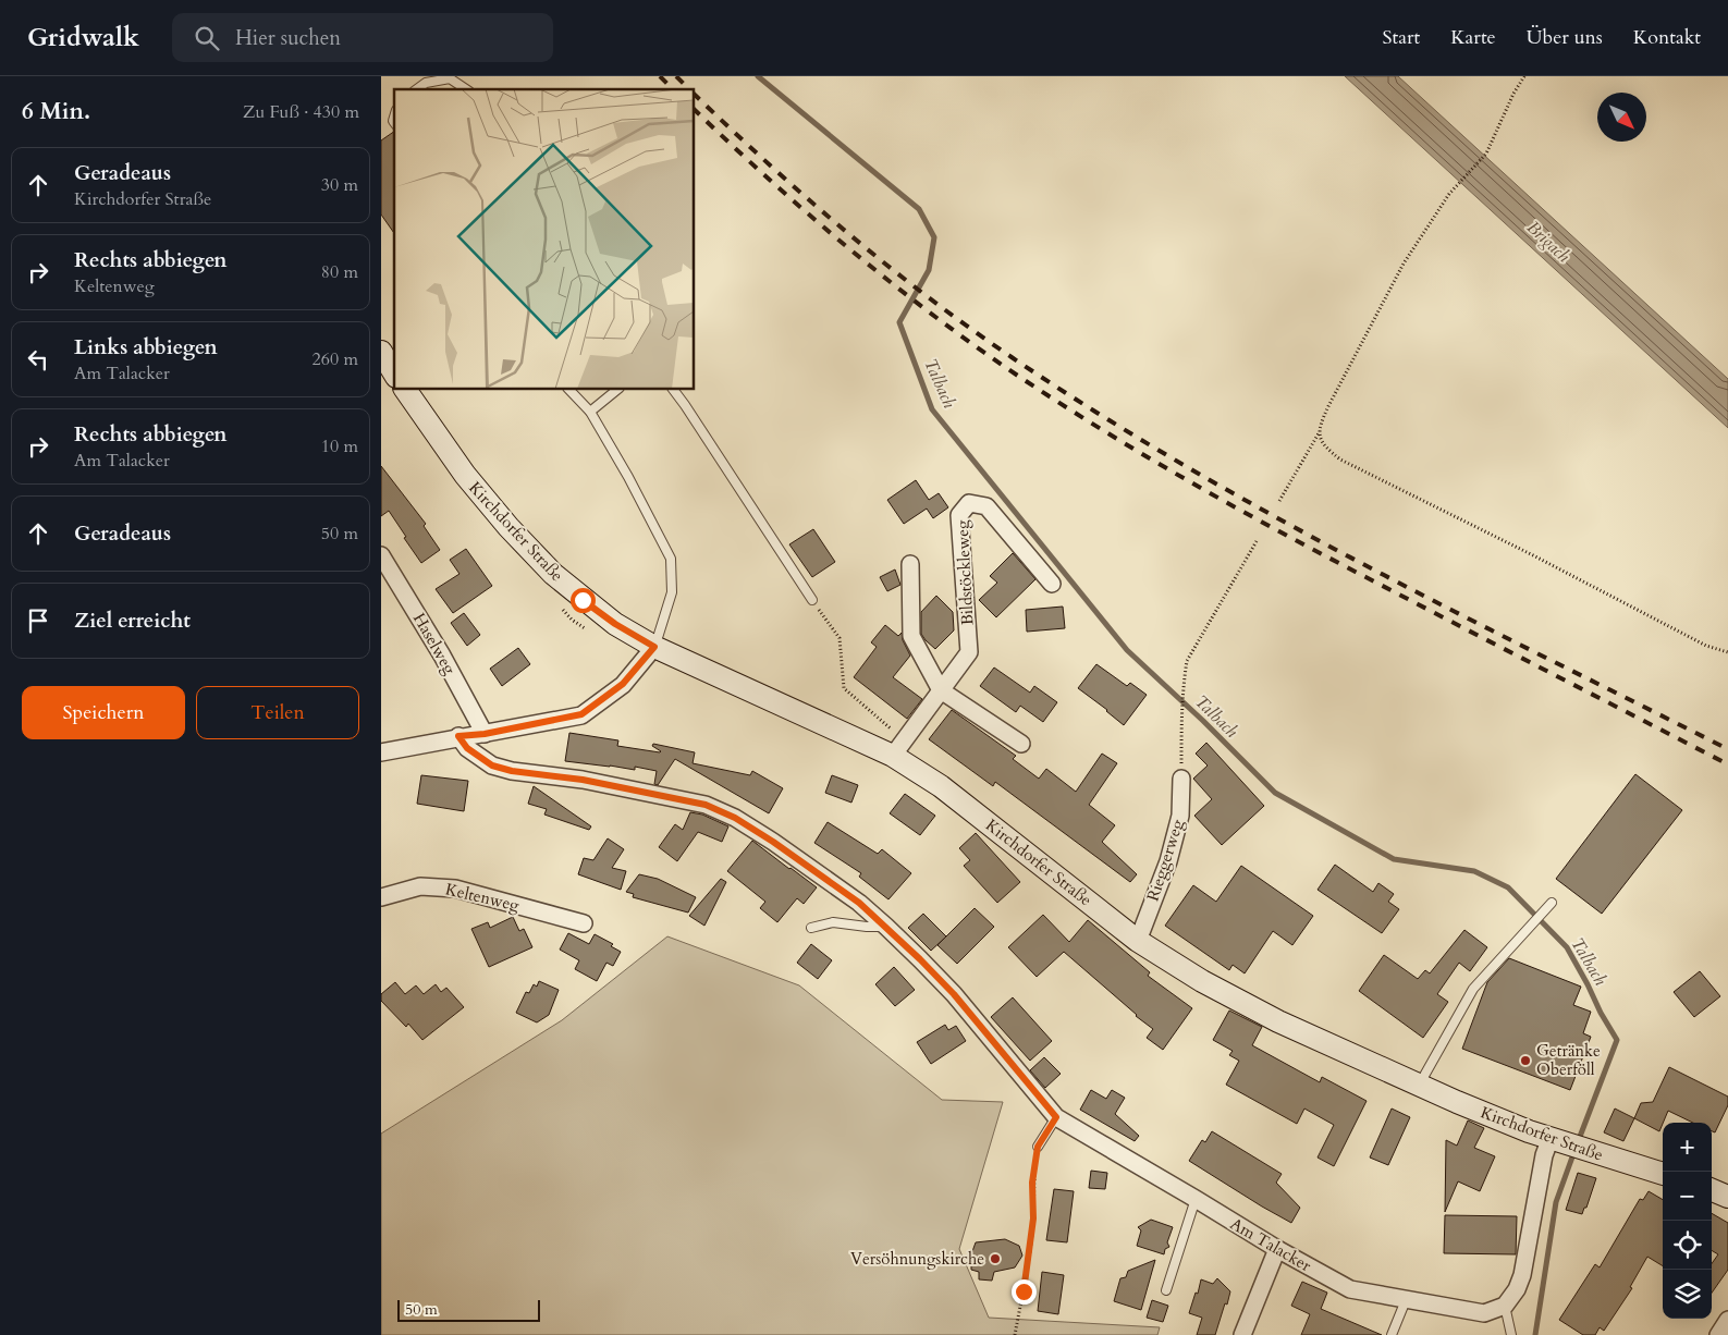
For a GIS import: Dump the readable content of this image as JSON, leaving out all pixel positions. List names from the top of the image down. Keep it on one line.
{"streets":{"main road":["Kirchdorfer Straße"],"street":["Bildstöckleweg","Haselweg","Rieggerweg","Keltenweg","Am Talacker"]},"crossings":[["Kirchdorfer Straße","Bildstöckleweg"],["Kirchdorfer Straße","Rieggerweg"]],"water":["Brigach","Talbach"],"places":["Getränke Oberföll","Versöhnungskirche"],"scale_bar":"50 m","north":"bottom right","page":{"header":"Gridwalk","search":"Hier suchen","nav":["Start","Karte","Über uns","Kontakt"],"heading":["6 Min.","Zu Fuß · 430 m"],"list":[["Geradeaus","Kirchdorfer Straße","30 m"],["Rechts abbiegen","Keltenweg","80 m"],["Links abbiegen","Am Talacker","260 m"],["Rechts abbiegen","Am Talacker","10 m"],["Geradeaus","50 m"],"Ziel erreicht"],"buttons":["Speichern","Teilen"],"map_buttons":["+","−"],"scale":"50 m"}}
